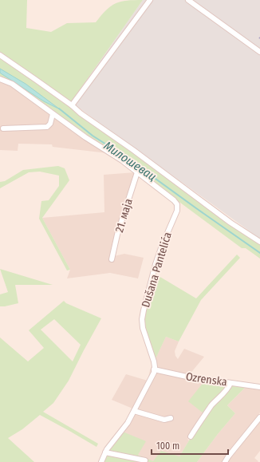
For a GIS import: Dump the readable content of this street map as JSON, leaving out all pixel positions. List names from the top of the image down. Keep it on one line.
{"streets":{"street":["21. маја","Dušana Pantelića","Ozrenska"]},"crossings":[["21. маја","Dušana Pantelića"],["Dušana Pantelića","Ozrenska"]],"water":["Милошевац"],"scale_bar":"100 m"}
